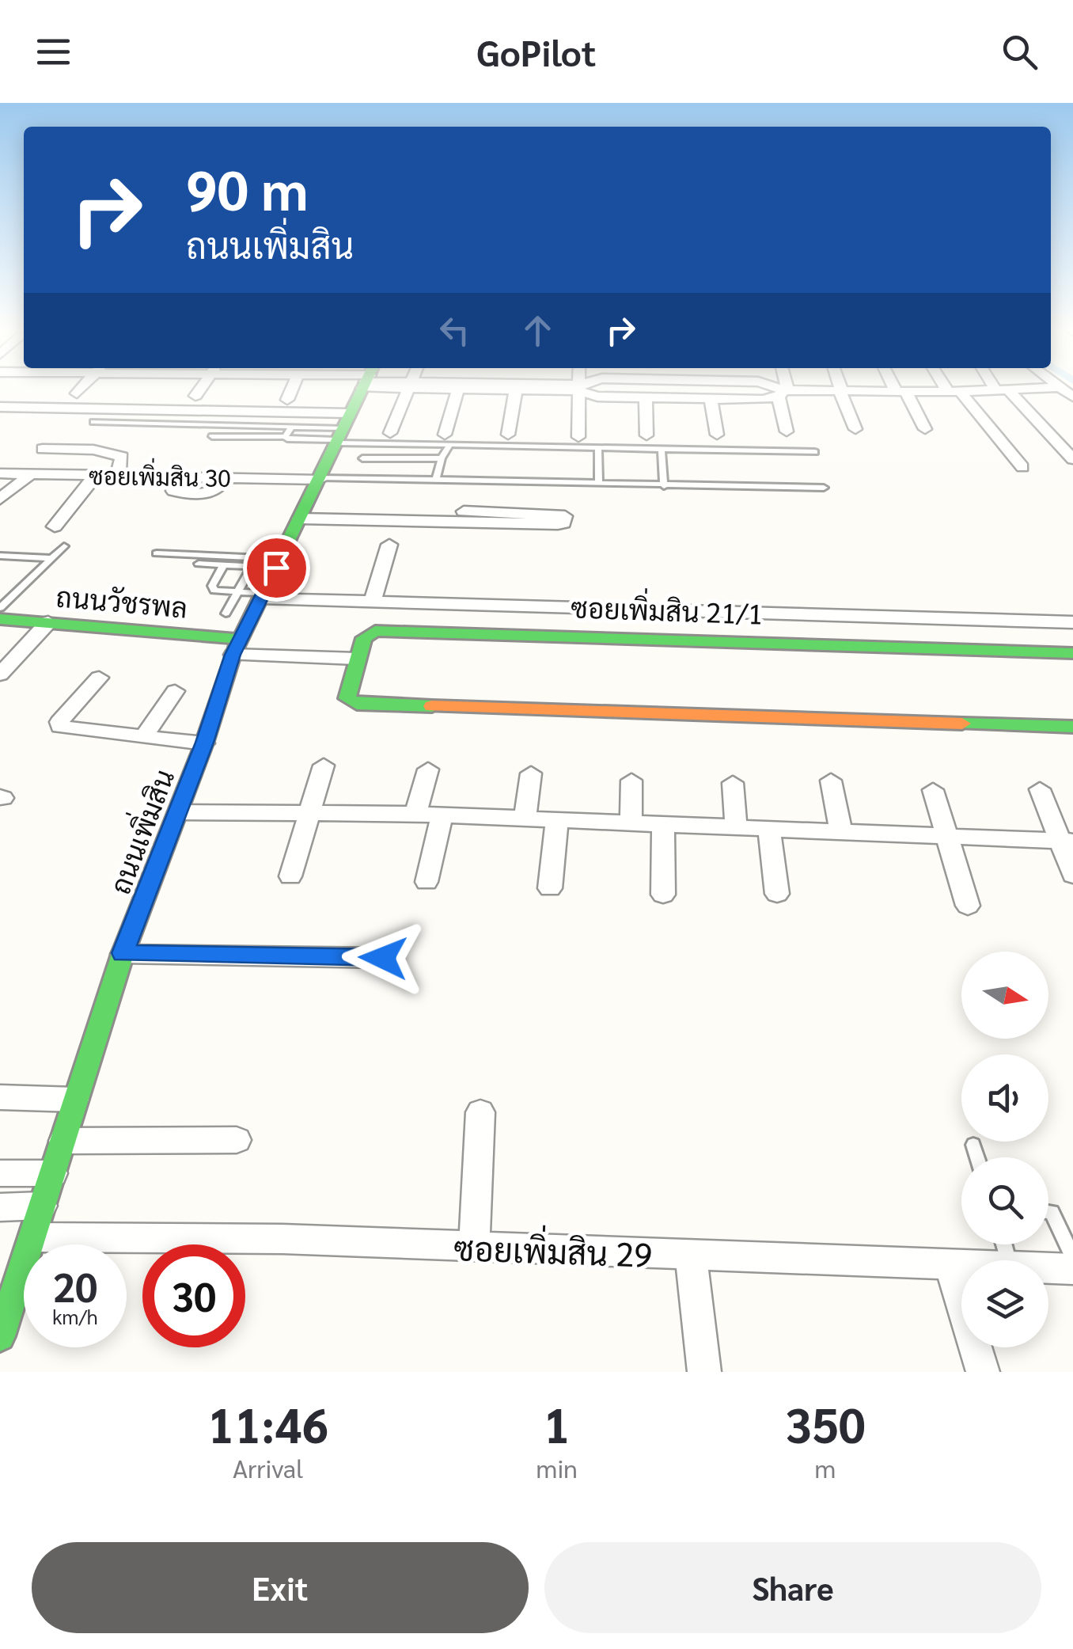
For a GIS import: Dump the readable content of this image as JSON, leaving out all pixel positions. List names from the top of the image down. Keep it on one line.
{"streets":{"street":["ซอยเพิ่มสิน 30","ถนนวัชรพล","ซอยเพิ่มสิน 21/1","ถนนเพิ่มสิน","ซอยเพิ่มสิน 29"]},"crossings":[["ซอยเพิ่มสิน 30","ถนนเพิ่มสิน"],["ถนนวัชรพล","ถนนเพิ่มสิน"],["ซอยเพิ่มสิน 21/1","ถนนเพิ่มสิน"],["ถนนเพิ่มสิน","ซอยเพิ่มสิน 29"]],"north":"right","page":{"header":"GoPilot","turn":["90 m","ถนนเพิ่มสิน"],"speed":"20 km/h","limit":"30","eta":["11:46","Arrival","1","min","350","m"],"buttons":["Exit","Share"]}}
